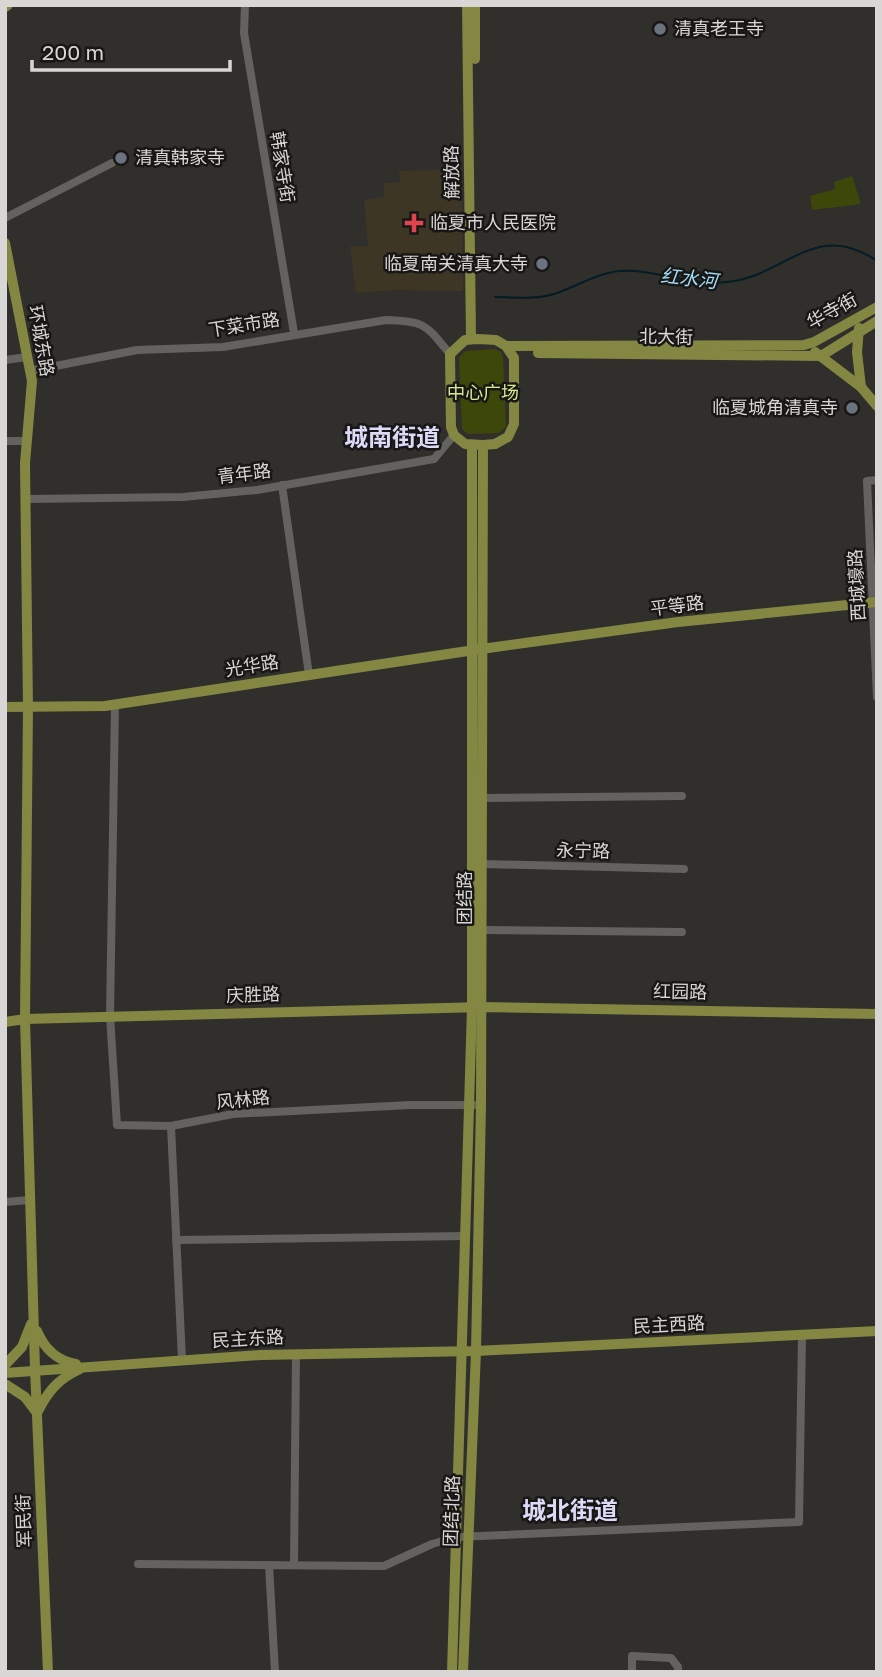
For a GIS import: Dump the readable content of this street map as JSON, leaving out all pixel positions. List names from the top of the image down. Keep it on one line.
{"streets":{"main road":["解放路","华寺街","北大街","环城东路","平等路","光华路","团结路","红园路","庆胜路","民主西路","民主东路","团结北路","军民街"],"street":["韩家寺街","下菜市路","青年路","西城壕路","永宁路","风林路"]},"crossings":[["韩家寺街","下菜市路"],["解放路","下菜市路"],["解放路","北大街"],["解放路","青年路"],["解放路","团结路"],["华寺街","北大街"],["下菜市路","北大街"],["下菜市路","环城东路"],["下菜市路","青年路"],["下菜市路","团结路"],["北大街","青年路"],["北大街","团结路"],["环城东路","青年路"],["环城东路","光华路"],["环城东路","庆胜路"],["环城东路","民主东路"],["环城东路","军民街"],["青年路","团结路"],["西城壕路","平等路"],["平等路","光华路"],["平等路","团结路"],["光华路","团结路"],["永宁路","团结路"],["团结路","红园路"],["团结路","庆胜路"],["团结路","风林路"],["团结路","民主西路"],["团结路","民主东路"],["团结路","团结北路"],["红园路","庆胜路"],["庆胜路","风林路"],["民主西路","民主东路"],["民主西路","团结北路"],["民主东路","团结北路"],["民主东路","军民街"]],"districts":["城南街道","城北街道"],"water":["红水河"],"parks":["中心广场"],"places":{"other":["清真老王寺","清真韩家寺","临夏南关清真大寺","临夏城角清真寺"],"health":["临夏市人民医院"]},"scale_bar":"200 m"}
